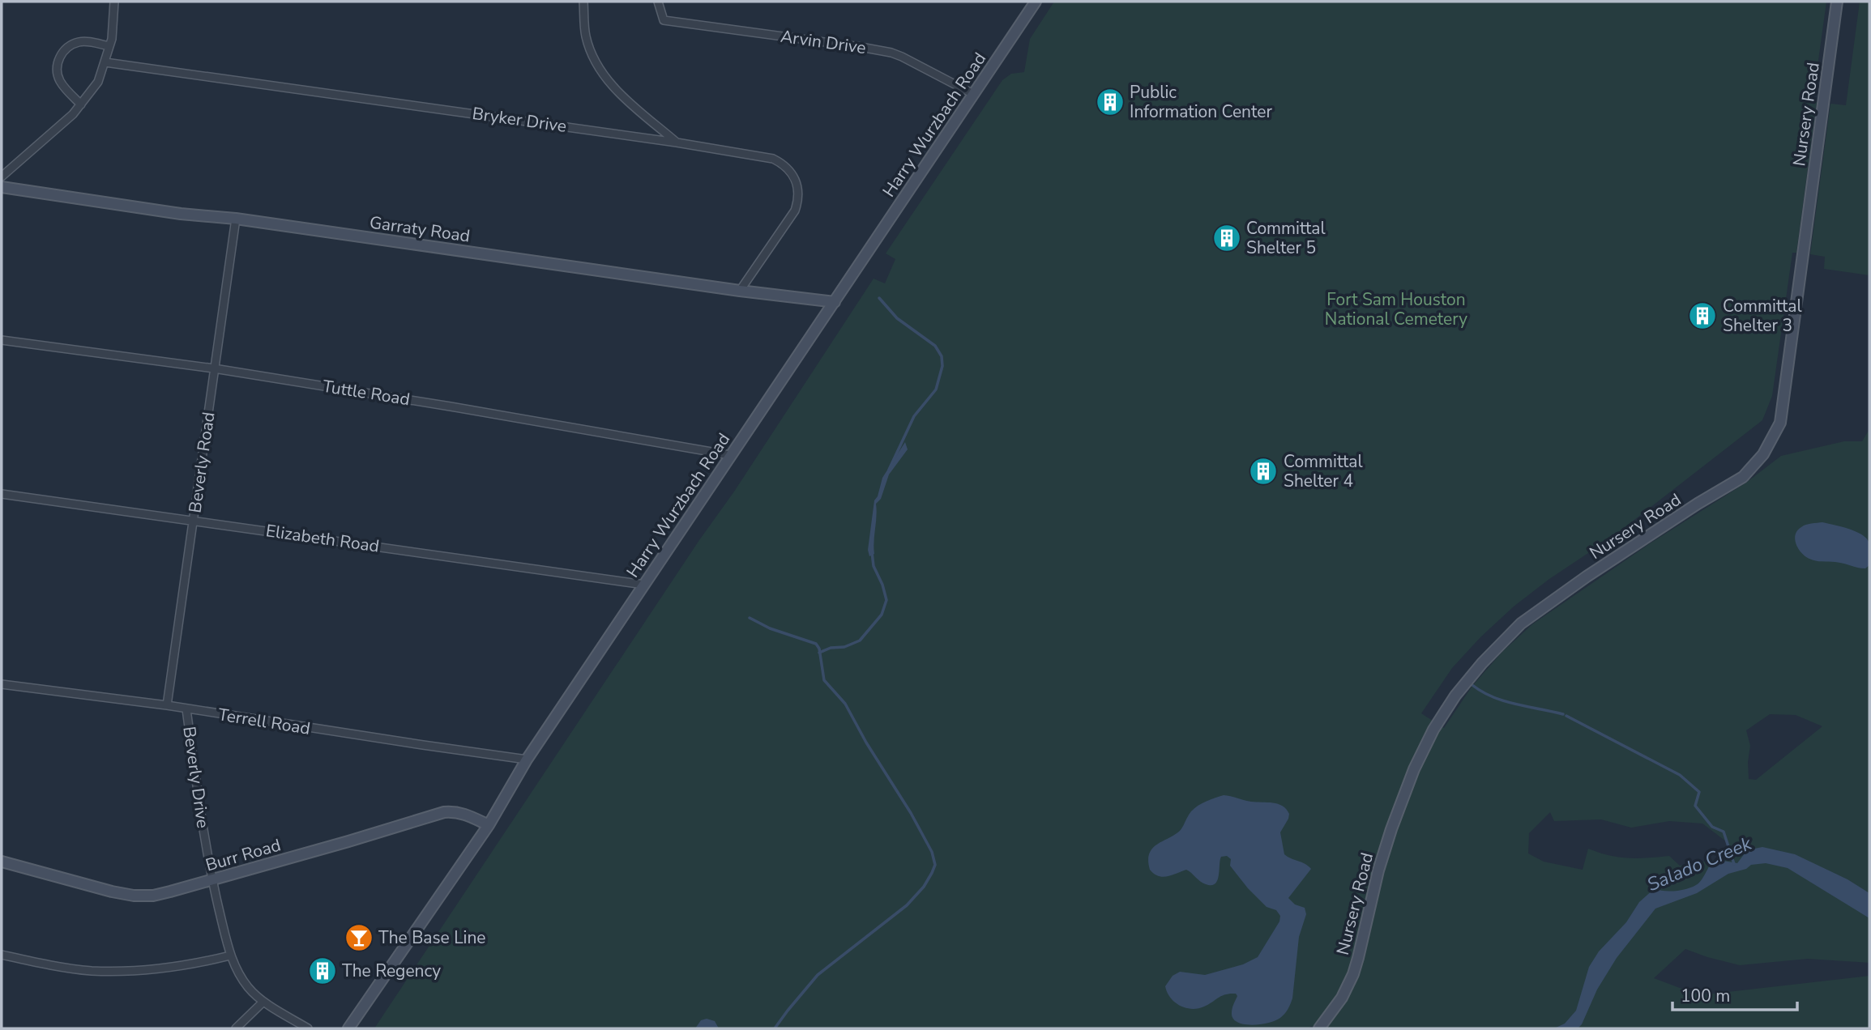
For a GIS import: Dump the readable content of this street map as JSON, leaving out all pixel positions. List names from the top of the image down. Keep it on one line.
{"streets":{"street":["Arvin Drive","Nursery Road","Bryker Drive","Harry Wurzbach Road","Garraty Road","Tuttle Road","Beverly Road","Elizabeth Road","Terrell Road","Beverly Drive","Burr Road"]},"crossings":[["Arvin Drive","Harry Wurzbach Road"],["Bryker Drive","Garraty Road"],["Harry Wurzbach Road","Garraty Road"],["Harry Wurzbach Road","Tuttle Road"],["Harry Wurzbach Road","Elizabeth Road"],["Harry Wurzbach Road","Terrell Road"],["Harry Wurzbach Road","Burr Road"],["Garraty Road","Beverly Road"],["Tuttle Road","Beverly Road"],["Beverly Road","Elizabeth Road"],["Beverly Road","Terrell Road"],["Terrell Road","Beverly Drive"],["Beverly Drive","Burr Road"]],"water":["Salado Creek"],"parks":["Fort Sam Houston National Cemetery"],"places":{"building":["Public Information Center","Committal Shelter 5","Committal Shelter 3","Committal Shelter 4","The Regency"],"bar":["The Base Line"]},"scale_bar":"100 m"}
